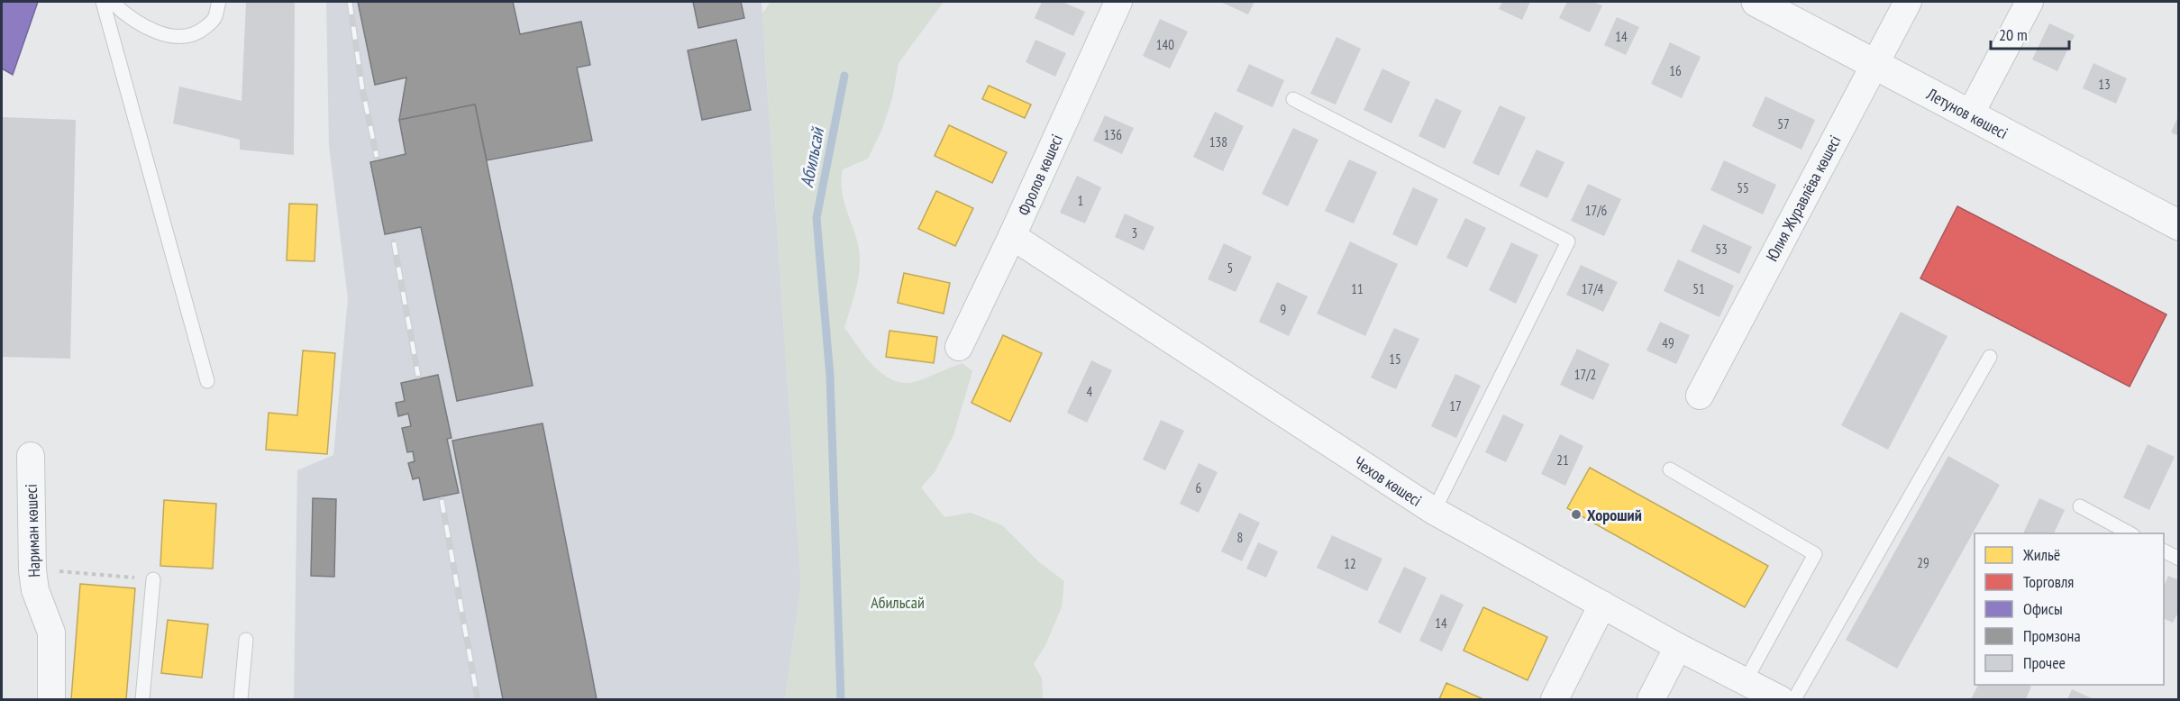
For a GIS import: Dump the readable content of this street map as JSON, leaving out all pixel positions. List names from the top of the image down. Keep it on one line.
{"streets":{"street":["Летунов көшесі","Фролов көшесі","Юлия Журавлёва көшесі","Чехов көшесі","Нариман көшесі"]},"crossings":[["Летунов көшесі","Юлия Журавлёва көшесі"],["Фролов көшесі","Чехов көшесі"]],"water":["Абильсай"],"parks":["Абильсай"],"places":["Хороший"],"house_numbers":["14","140","16","13","57","136","138","55","1","17/6","3","53","5","11","17/4","51","9","49","15","17/2","4","17","21","6","8","29","12","14"],"legend":["Жильё","Торговля","Офисы","Промзона","Прочее"],"scale_bar":"20 m"}
